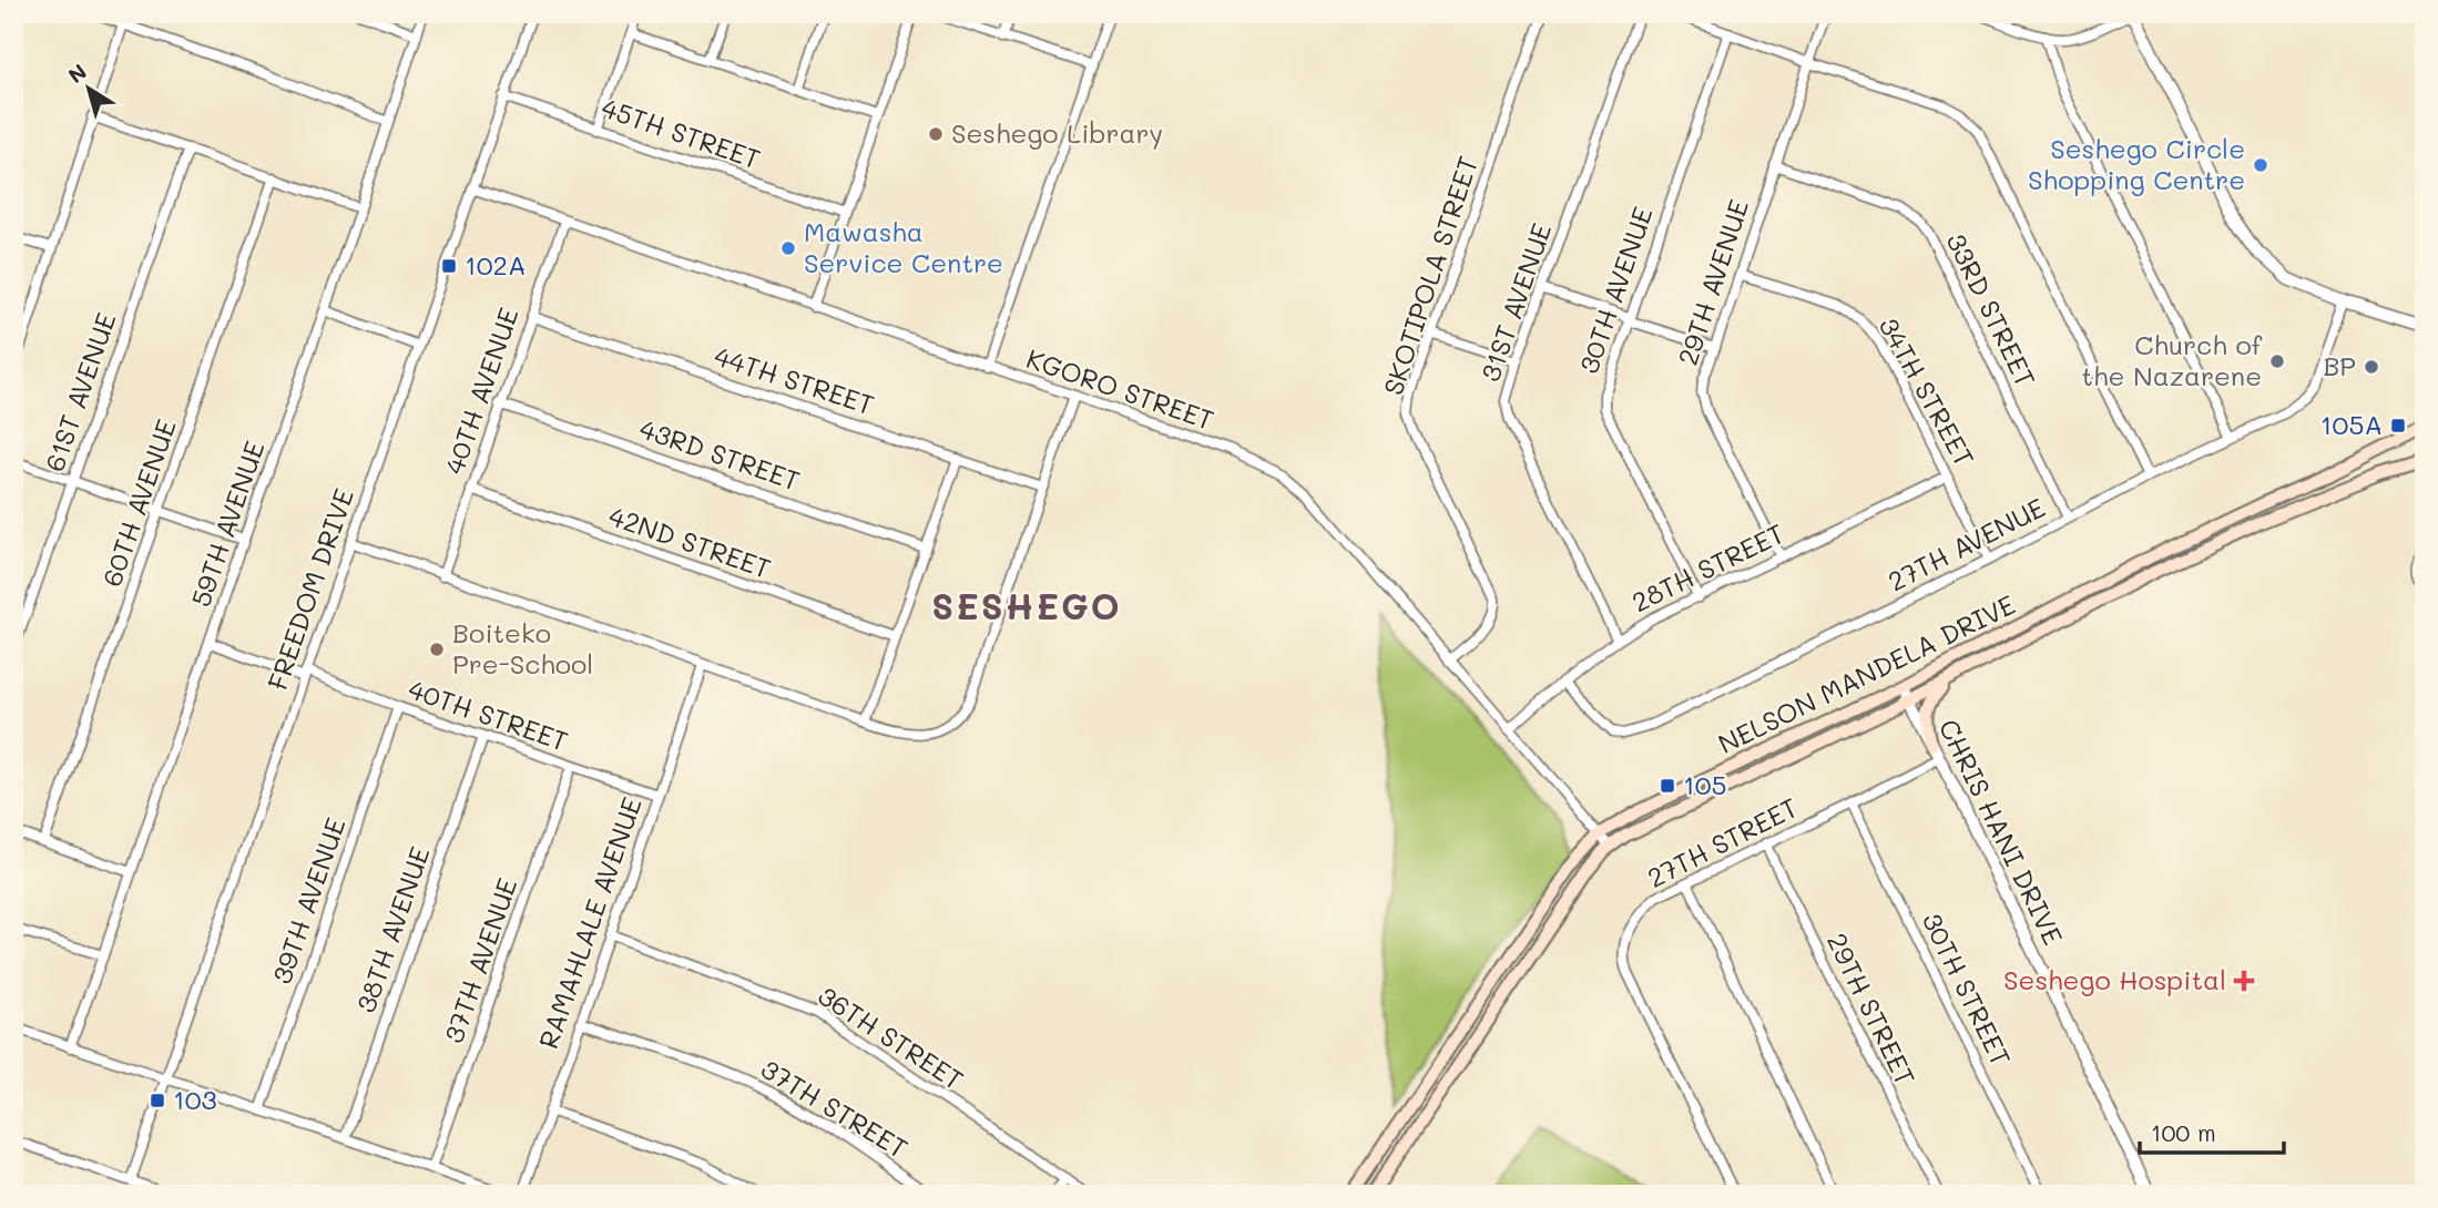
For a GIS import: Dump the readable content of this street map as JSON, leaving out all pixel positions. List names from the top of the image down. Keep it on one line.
{"streets":{"main road":["NELSON MANDELA DRIVE"],"street":["45TH STREET","SKOTIPOLA STREET","29TH AVENUE","30TH AVENUE","31ST AVENUE","33RD STREET","44TH STREET","KGORO STREET","40TH AVENUE","61ST AVENUE","34TH STREET","43RD STREET","60TH AVENUE","59TH AVENUE","42ND STREET","27TH AVENUE","28TH STREET","FREEDOM DRIVE","40TH STREET","CHRIS HANI DRIVE","27TH STREET","39TH AVENUE","RAMAHLALE AVENUE","38TH AVENUE","37TH AVENUE","30TH STREET","29TH STREET","36TH STREET","37TH STREET"]},"crossings":[["45TH STREET","FREEDOM DRIVE"],["SKOTIPOLA STREET","KGORO STREET"],["29TH AVENUE","33RD STREET"],["29TH AVENUE","34TH STREET"],["29TH AVENUE","28TH STREET"],["30TH AVENUE","28TH STREET"],["31ST AVENUE","28TH STREET"],["33RD STREET","27TH AVENUE"],["44TH STREET","40TH AVENUE"],["KGORO STREET","40TH AVENUE"],["KGORO STREET","28TH STREET"],["KGORO STREET","FREEDOM DRIVE"],["KGORO STREET","NELSON MANDELA DRIVE"],["40TH AVENUE","43RD STREET"],["40TH AVENUE","42ND STREET"],["34TH STREET","27TH AVENUE"],["34TH STREET","28TH STREET"],["59TH AVENUE","40TH STREET"],["27TH AVENUE","28TH STREET"],["FREEDOM DRIVE","40TH STREET"],["NELSON MANDELA DRIVE","CHRIS HANI DRIVE"],["40TH STREET","39TH AVENUE"],["40TH STREET","RAMAHLALE AVENUE"],["40TH STREET","38TH AVENUE"],["40TH STREET","37TH AVENUE"],["CHRIS HANI DRIVE","27TH STREET"],["27TH STREET","30TH STREET"],["27TH STREET","29TH STREET"],["RAMAHLALE AVENUE","36TH STREET"],["RAMAHLALE AVENUE","37TH STREET"]],"districts":["SESHEGO"],"places":{"other":["Seshego Library","Seshego Circle Shopping Centre","Mawasha Service Centre","Church of the Nazarene","BP","Boiteko Pre-School"],"transit":["102A","105A","105","103"],"health":["Seshego Hospital"]},"scale_bar":"100 m","north":"top left"}
